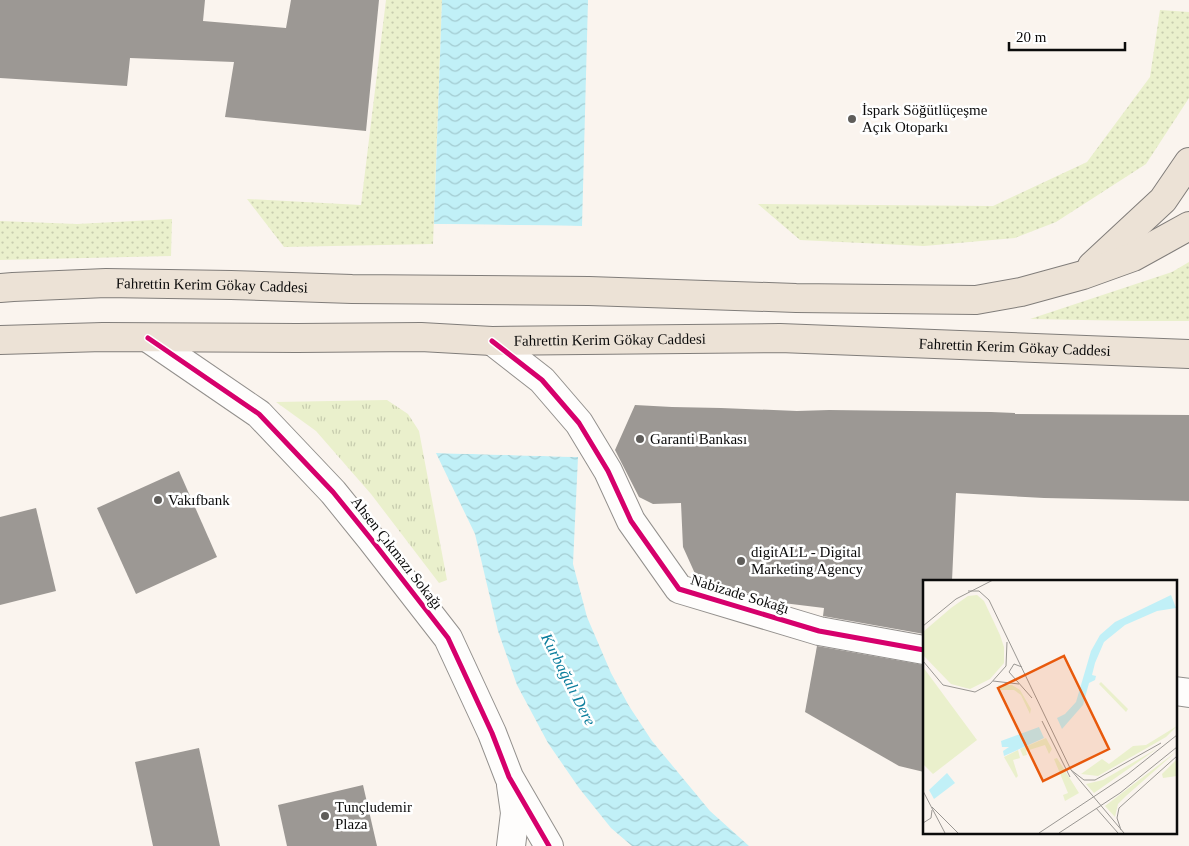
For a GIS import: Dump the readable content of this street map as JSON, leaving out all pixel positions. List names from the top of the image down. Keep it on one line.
{"streets":{"main road":["Fahrettin Kerim Gökay Caddesi"],"street":["Ahsen Çıkmazı Sokağı","Nabizade Sokağı"]},"crossings":[["Fahrettin Kerim Gökay Caddesi","Ahsen Çıkmazı Sokağı"],["Fahrettin Kerim Gökay Caddesi","Nabizade Sokağı"]],"water":["Kurbağalı Dere"],"places":["İspark Söğütlüçeşme Açık Otoparkı","Garanti Bankası","Vakıfbank","digitALL - Digital Marketing Agency","Tunçludemir Plaza"],"scale_bar":"20 m"}
